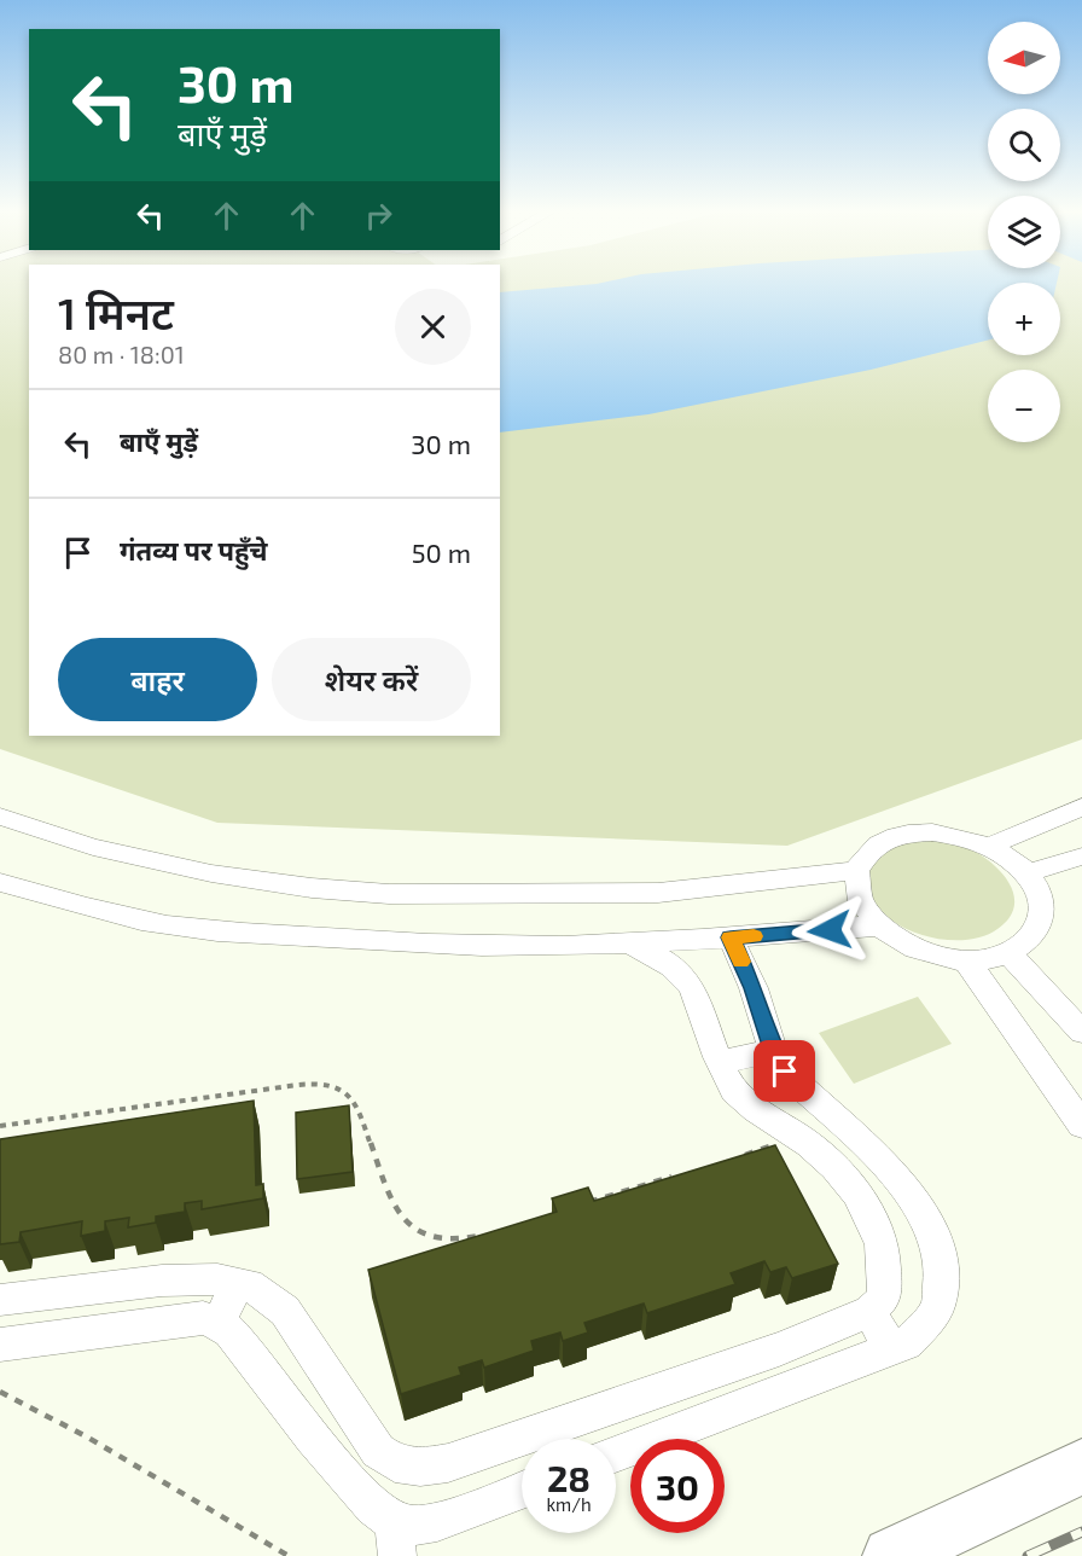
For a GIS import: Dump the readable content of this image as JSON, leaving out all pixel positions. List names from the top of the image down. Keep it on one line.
{"north":"left","page":{"map_buttons":["+","−"],"turn":["30 m","बाएँ मुड़ें"],"heading":["1 मिनट","80 m · 18:01"],"list":[{"name":"बाएँ मुड़ें","value":"30 m"},{"name":"गंतव्य पर पहुँचे","value":"50 m"}],"buttons":["बाहर","शेयर करें"],"speed":"28 km/h","limit":"30"}}
